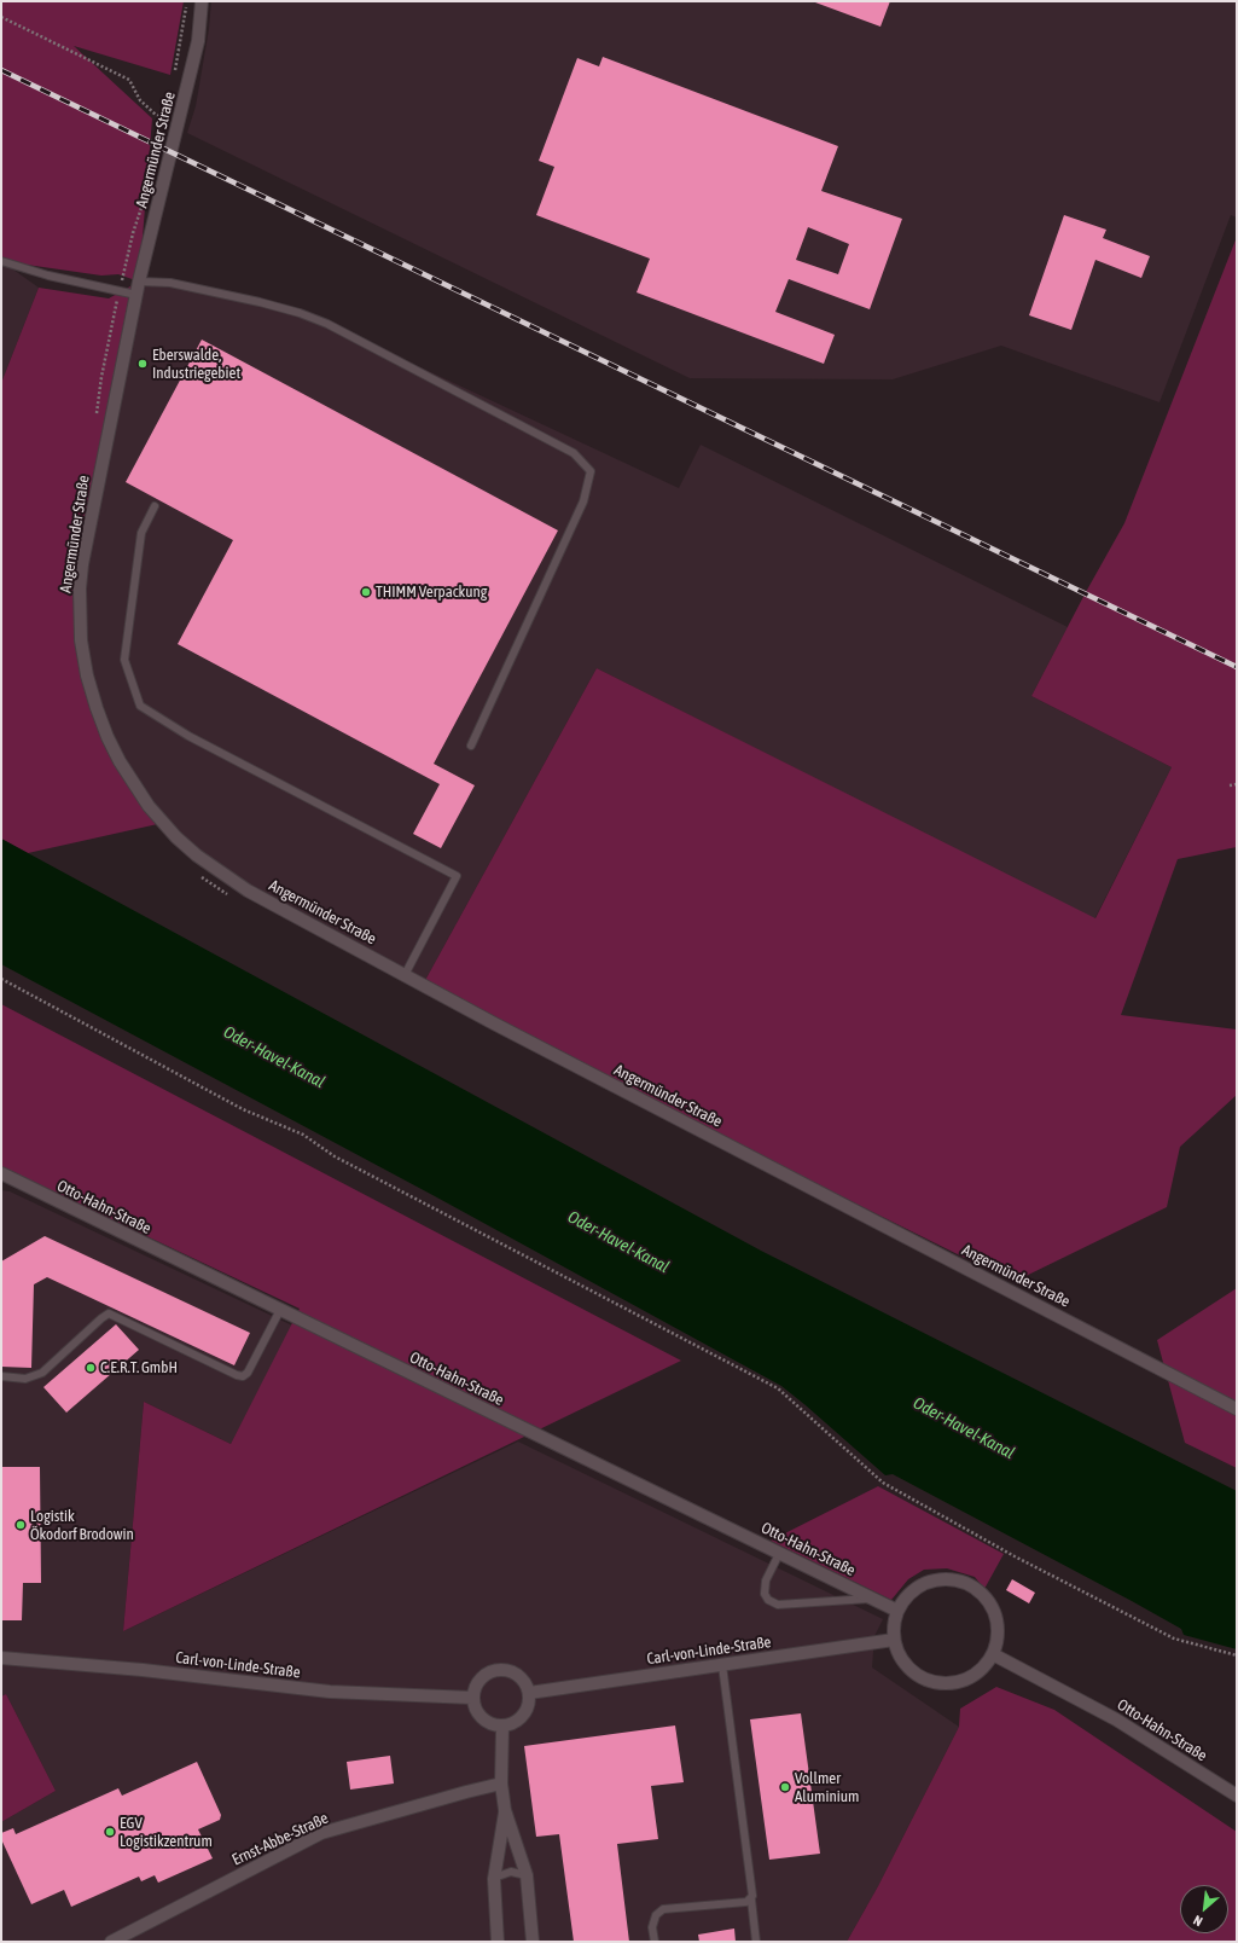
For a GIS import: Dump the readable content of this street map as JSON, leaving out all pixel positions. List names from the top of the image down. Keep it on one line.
{"streets":{"street":["Angermünder Straße","Otto-Hahn-Straße","Carl-von-Linde-Straße","Ernst-Abbe-Straße"]},"crossings":[["Otto-Hahn-Straße","Carl-von-Linde-Straße"]],"water":["Oder-Havel-Kanal"],"places":["Eberswalde, Industriegebiet","THIMM Verpackung","C.E.R.T. GmbH","Logistik Ökodorf Brodowin","Vollmer Aluminium","EGV Logistikzentrum"],"north":"bottom left"}
